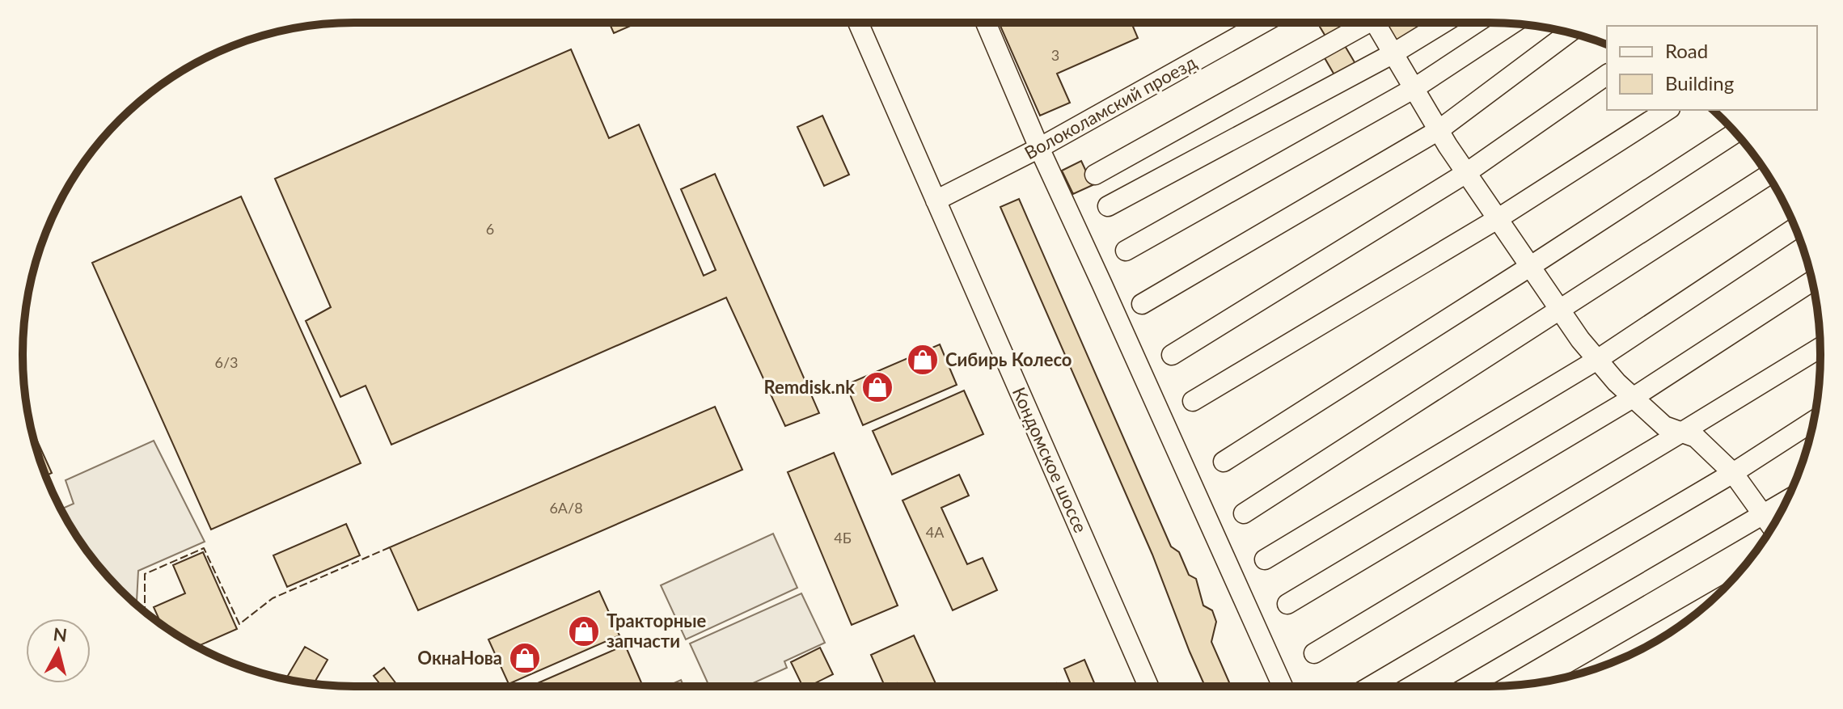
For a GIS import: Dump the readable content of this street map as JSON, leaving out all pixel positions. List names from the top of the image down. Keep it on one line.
{"streets":{"street":["Волоколамский проезд","Кондомское шоссе"]},"crossings":[["Волоколамский проезд","Кондомское шоссе"]],"places":{"shop":["Сибирь Колесо","Remdisk.nk","Тракторные запчасти","ОкнаНова"]},"house_numbers":["3","6","6/3","6А/8","4А","4Б"],"legend":["Road","Building"],"north":"top"}
